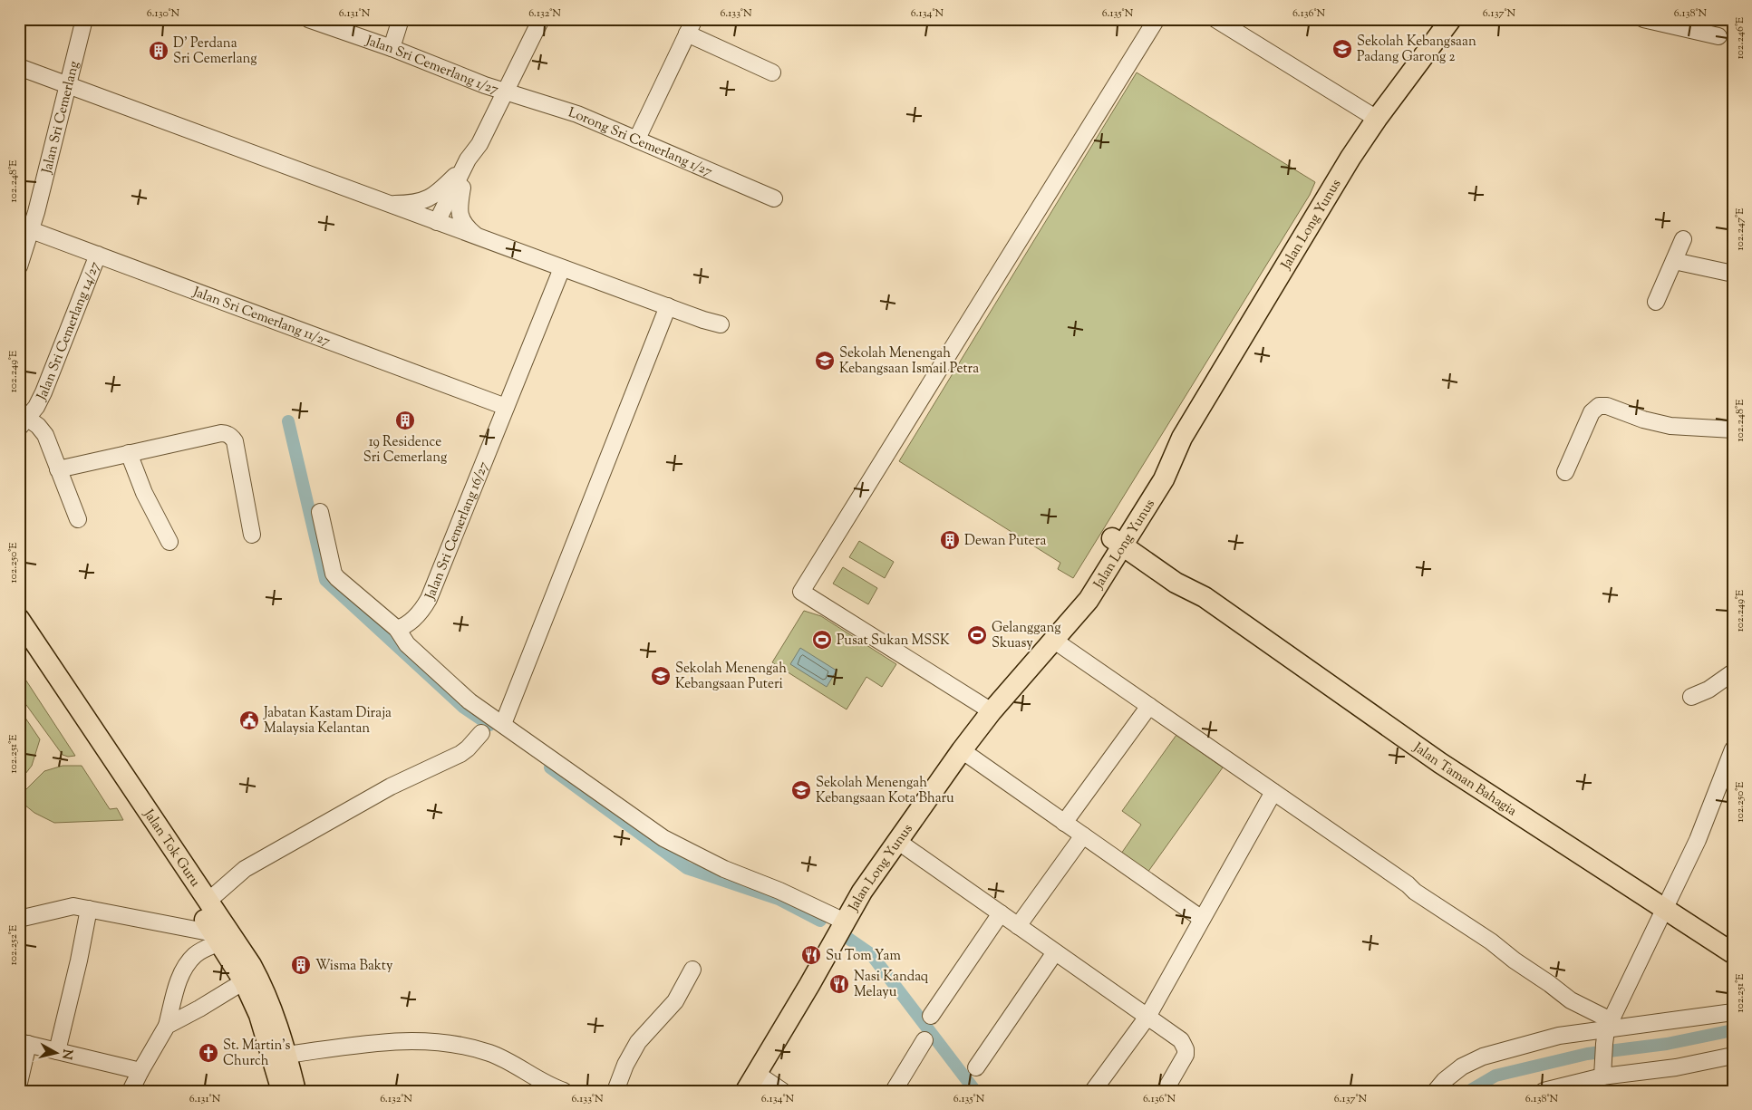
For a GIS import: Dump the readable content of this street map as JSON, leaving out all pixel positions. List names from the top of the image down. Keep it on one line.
{"streets":{"main road":["Jalan Long Yunus","Jalan Taman Bahagia","Jalan Tok Guru"],"street":["Jalan Sri Cemerlang 1/27","Jalan Sri Cemerlang","Lorong Sri Cemerlang 1/27","Jalan Sri Cemerlang 11/27","Jalan Sri Cemerlang 14/27","Jalan Sri Cemerlang 16/27"]},"crossings":[["Jalan Sri Cemerlang 1/27","Lorong Sri Cemerlang 1/27"],["Jalan Sri Cemerlang","Jalan Sri Cemerlang 11/27"],["Jalan Long Yunus","Jalan Taman Bahagia"],["Jalan Sri Cemerlang 11/27","Jalan Sri Cemerlang 14/27"],["Jalan Sri Cemerlang 11/27","Jalan Sri Cemerlang 16/27"]],"places":{"school or university":["Sekolah Kebangsaan Padang Garong 2","Sekolah Menengah Kebangsaan Ismail Petra","Sekolah Menengah Kebangsaan Puteri","Sekolah Menengah Kebangsaan Kota Bharu"],"building":["D' Perdana Sri Cemerlang","19 Residence Sri Cemerlang","Dewan Putera","Wisma Bakty"],"sports":["Gelanggang Skuasy","Pusat Sukan MSSK"],"public building":["Jabatan Kastam Diraja Malaysia Kelantan"],"restaurant":["Su Tom Yam","Nasi Kandaq Melayu"],"church":["St. Martin's Church"]},"north":"right","coordinates":["6.130°N","6.131°N","6.132°N","6.133°N","6.134°N","6.135°N","6.136°N","6.137°N","6.138°N","102.246°E","102.248°E","102.247°E","102.249°E","102.250°E","102.251°E","102.252°E"]}
